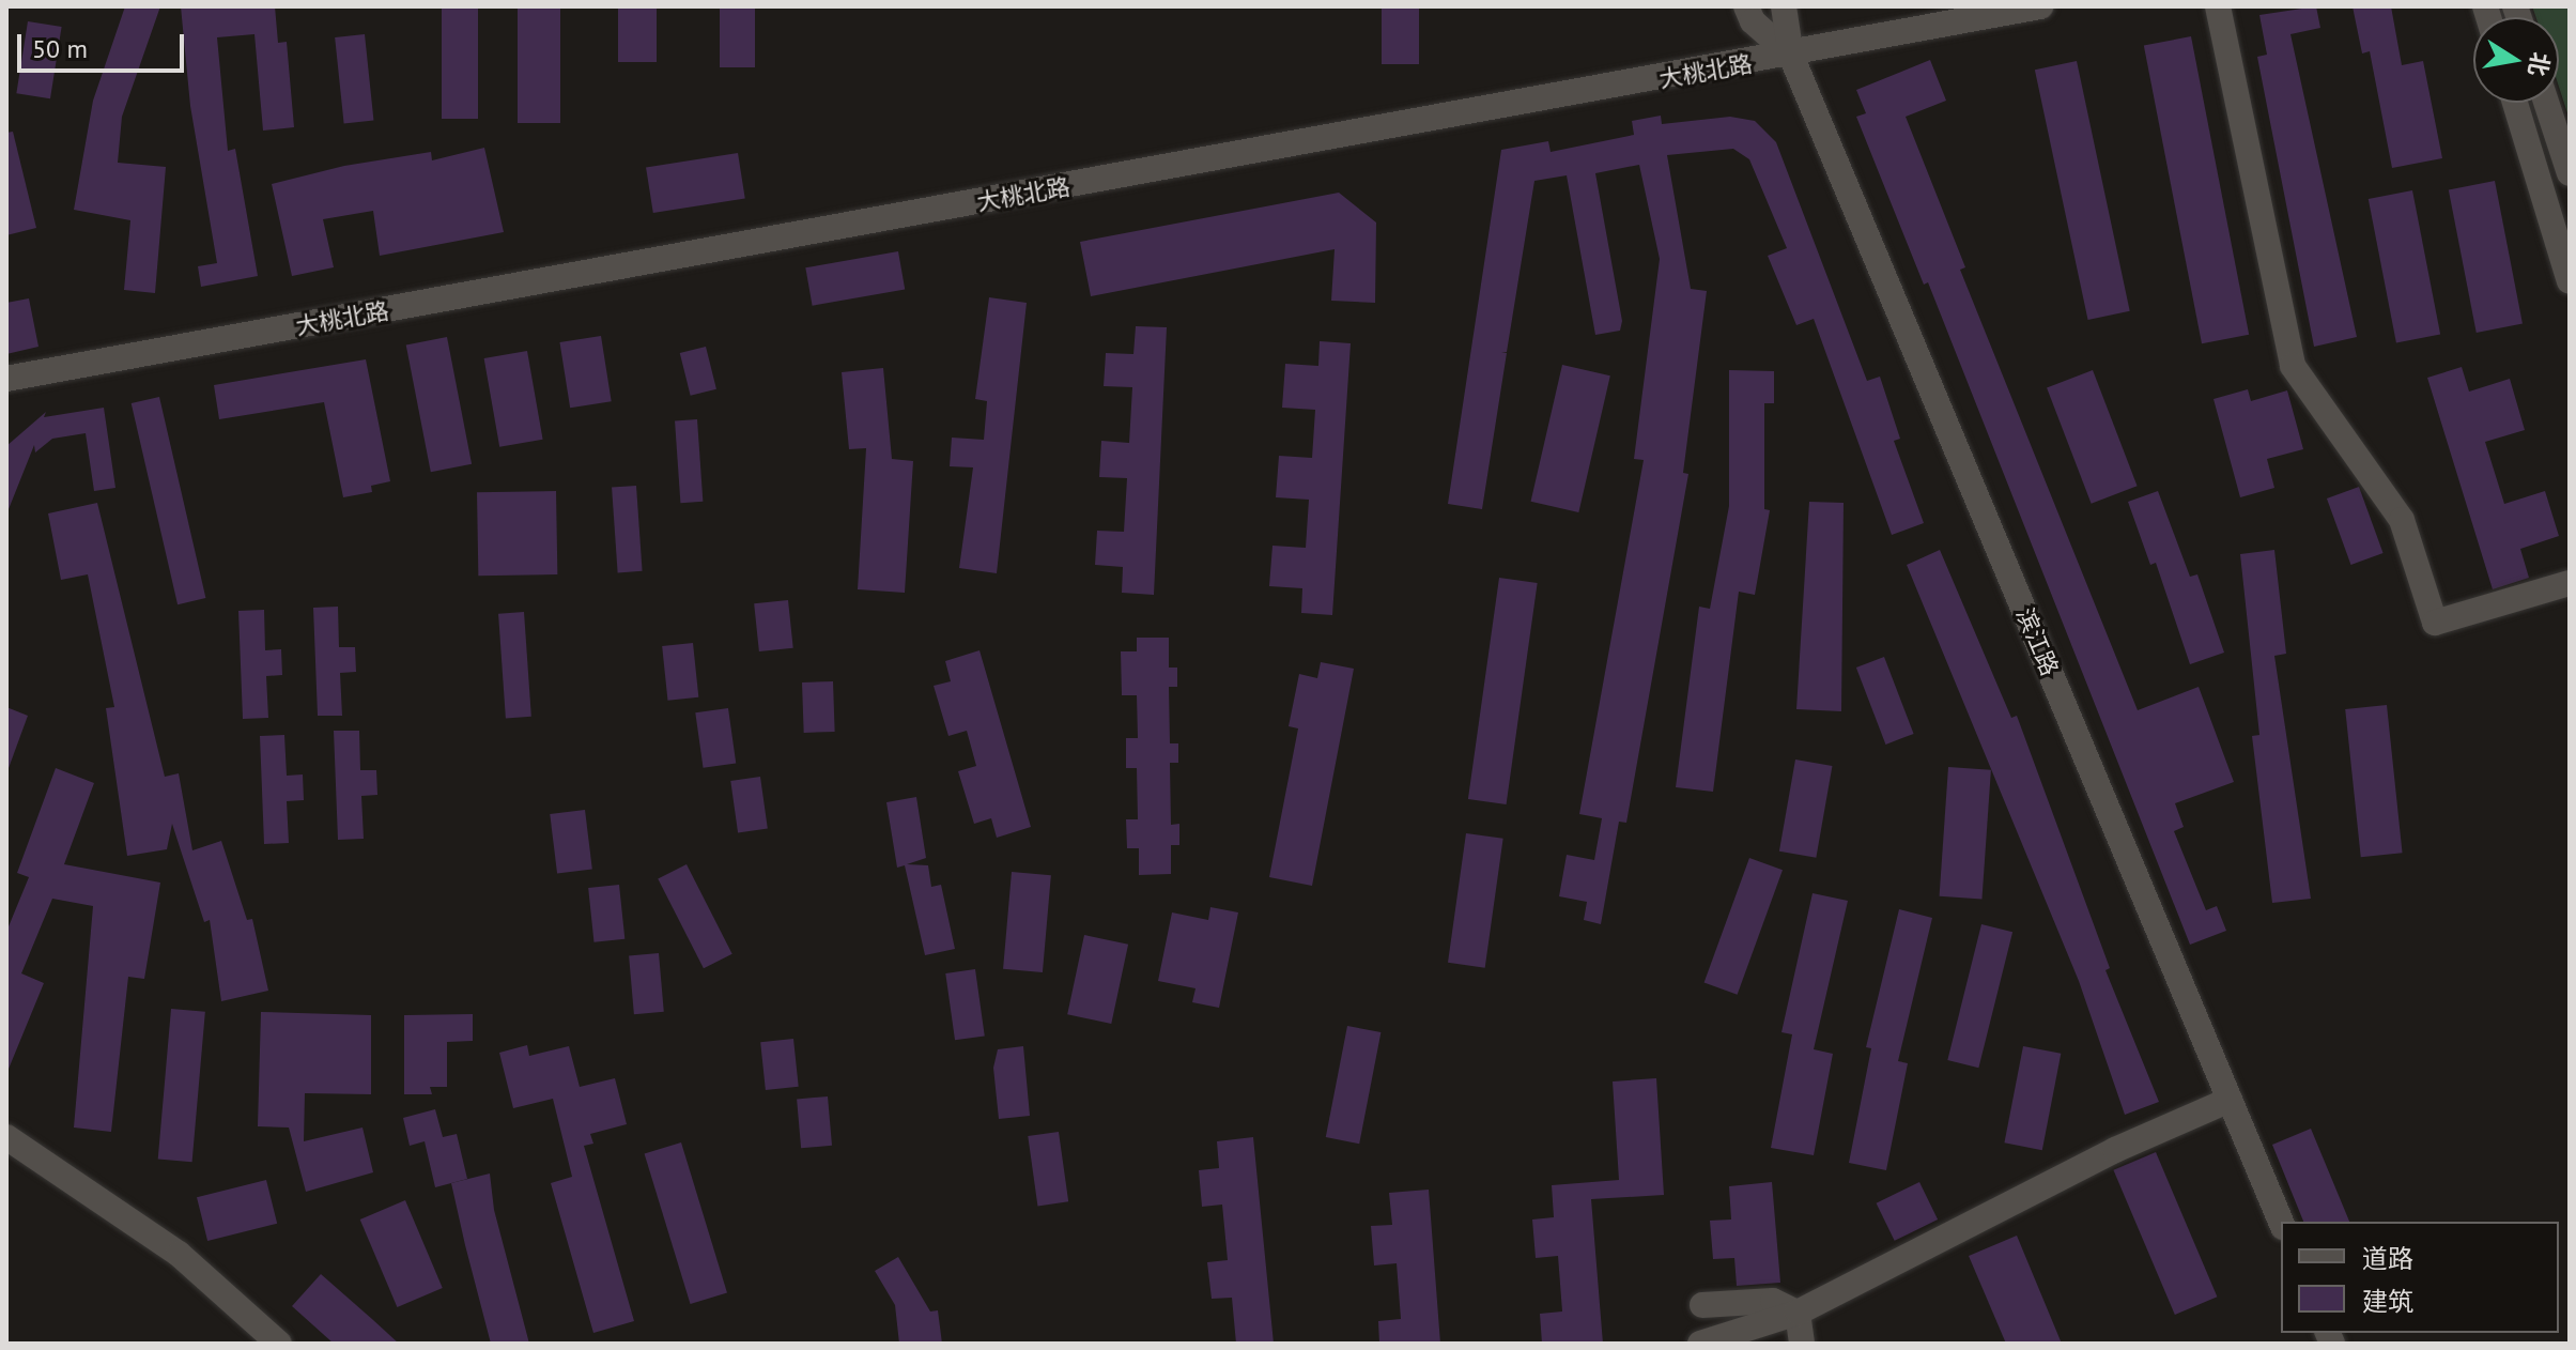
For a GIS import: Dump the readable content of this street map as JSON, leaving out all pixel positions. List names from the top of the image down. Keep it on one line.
{"streets":{"street":["大桃北路","滨江路"]},"crossings":[["大桃北路","滨江路"]],"legend":["道路","建筑"],"scale_bar":"50 m","north":"right"}
